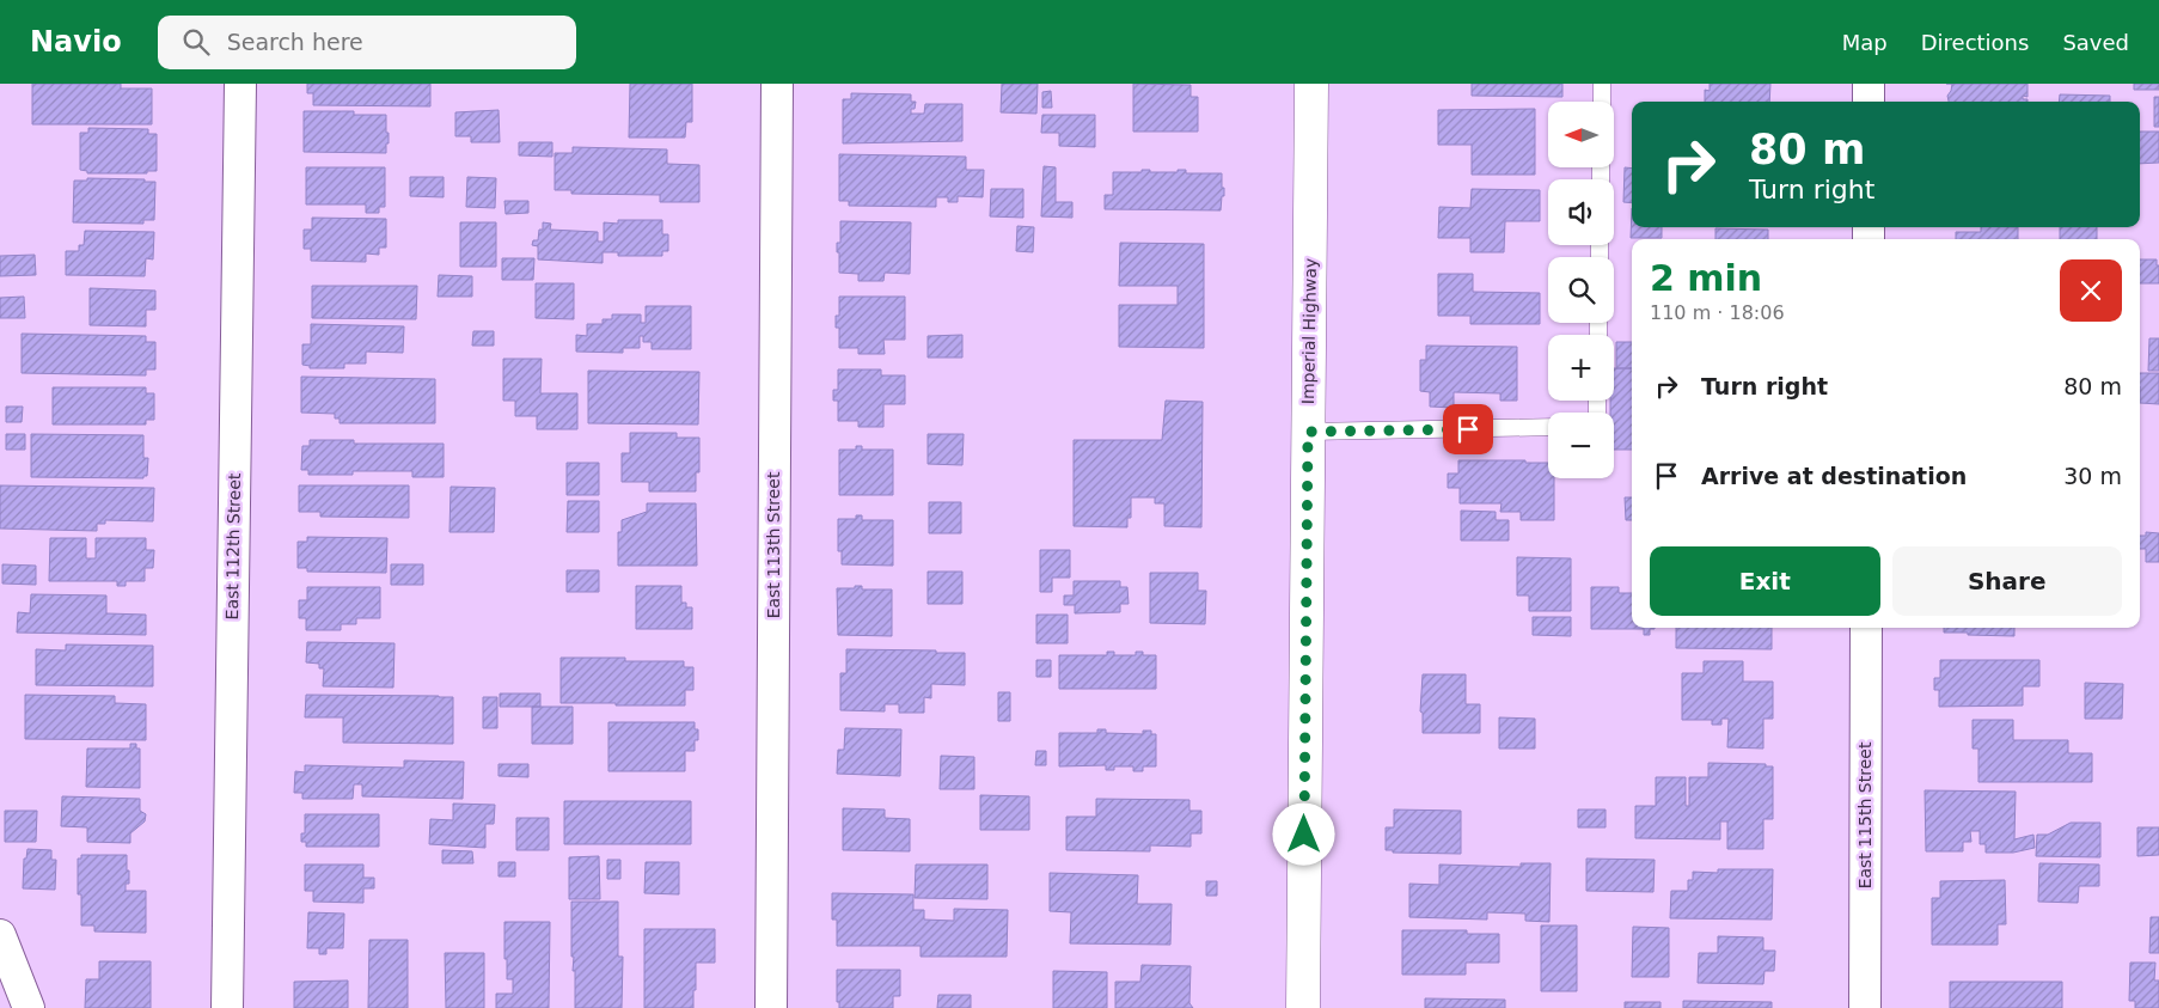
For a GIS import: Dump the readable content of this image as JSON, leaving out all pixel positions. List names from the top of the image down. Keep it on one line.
{"streets":{"main road":["Imperial Highway"],"street":["East 113th Street","East 112th Street","East 115th Street"]},"north":"left","page":{"header":"Navio","search":"Search here","nav":["Map","Directions","Saved"],"map_buttons":["+","−"],"turn":["80 m","Turn right"],"heading":["2 min","110 m · 18:06"],"list":[{"name":"Turn right","value":"80 m"},{"name":"Arrive at destination","value":"30 m"}],"buttons":["Exit","Share"]}}
